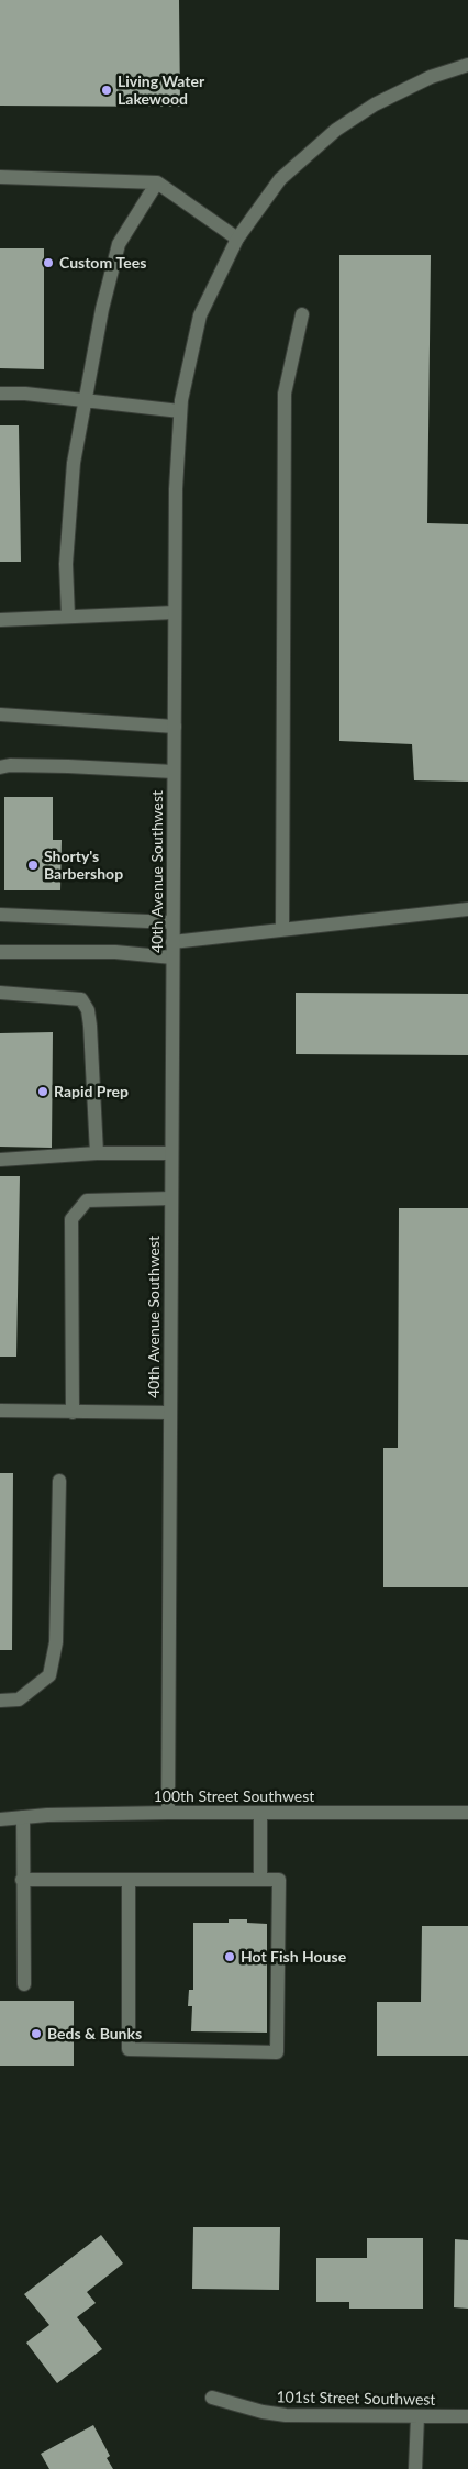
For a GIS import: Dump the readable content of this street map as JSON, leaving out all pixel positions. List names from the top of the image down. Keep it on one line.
{"streets":{"street":["40th Avenue Southwest","100th Street Southwest","101st Street Southwest"]},"crossings":[["40th Avenue Southwest","100th Street Southwest"]],"places":["Living Water Lakewood","Custom Tees","Shorty's Barbershop","Rapid Prep","Hot Fish House","Beds & Bunks"]}
